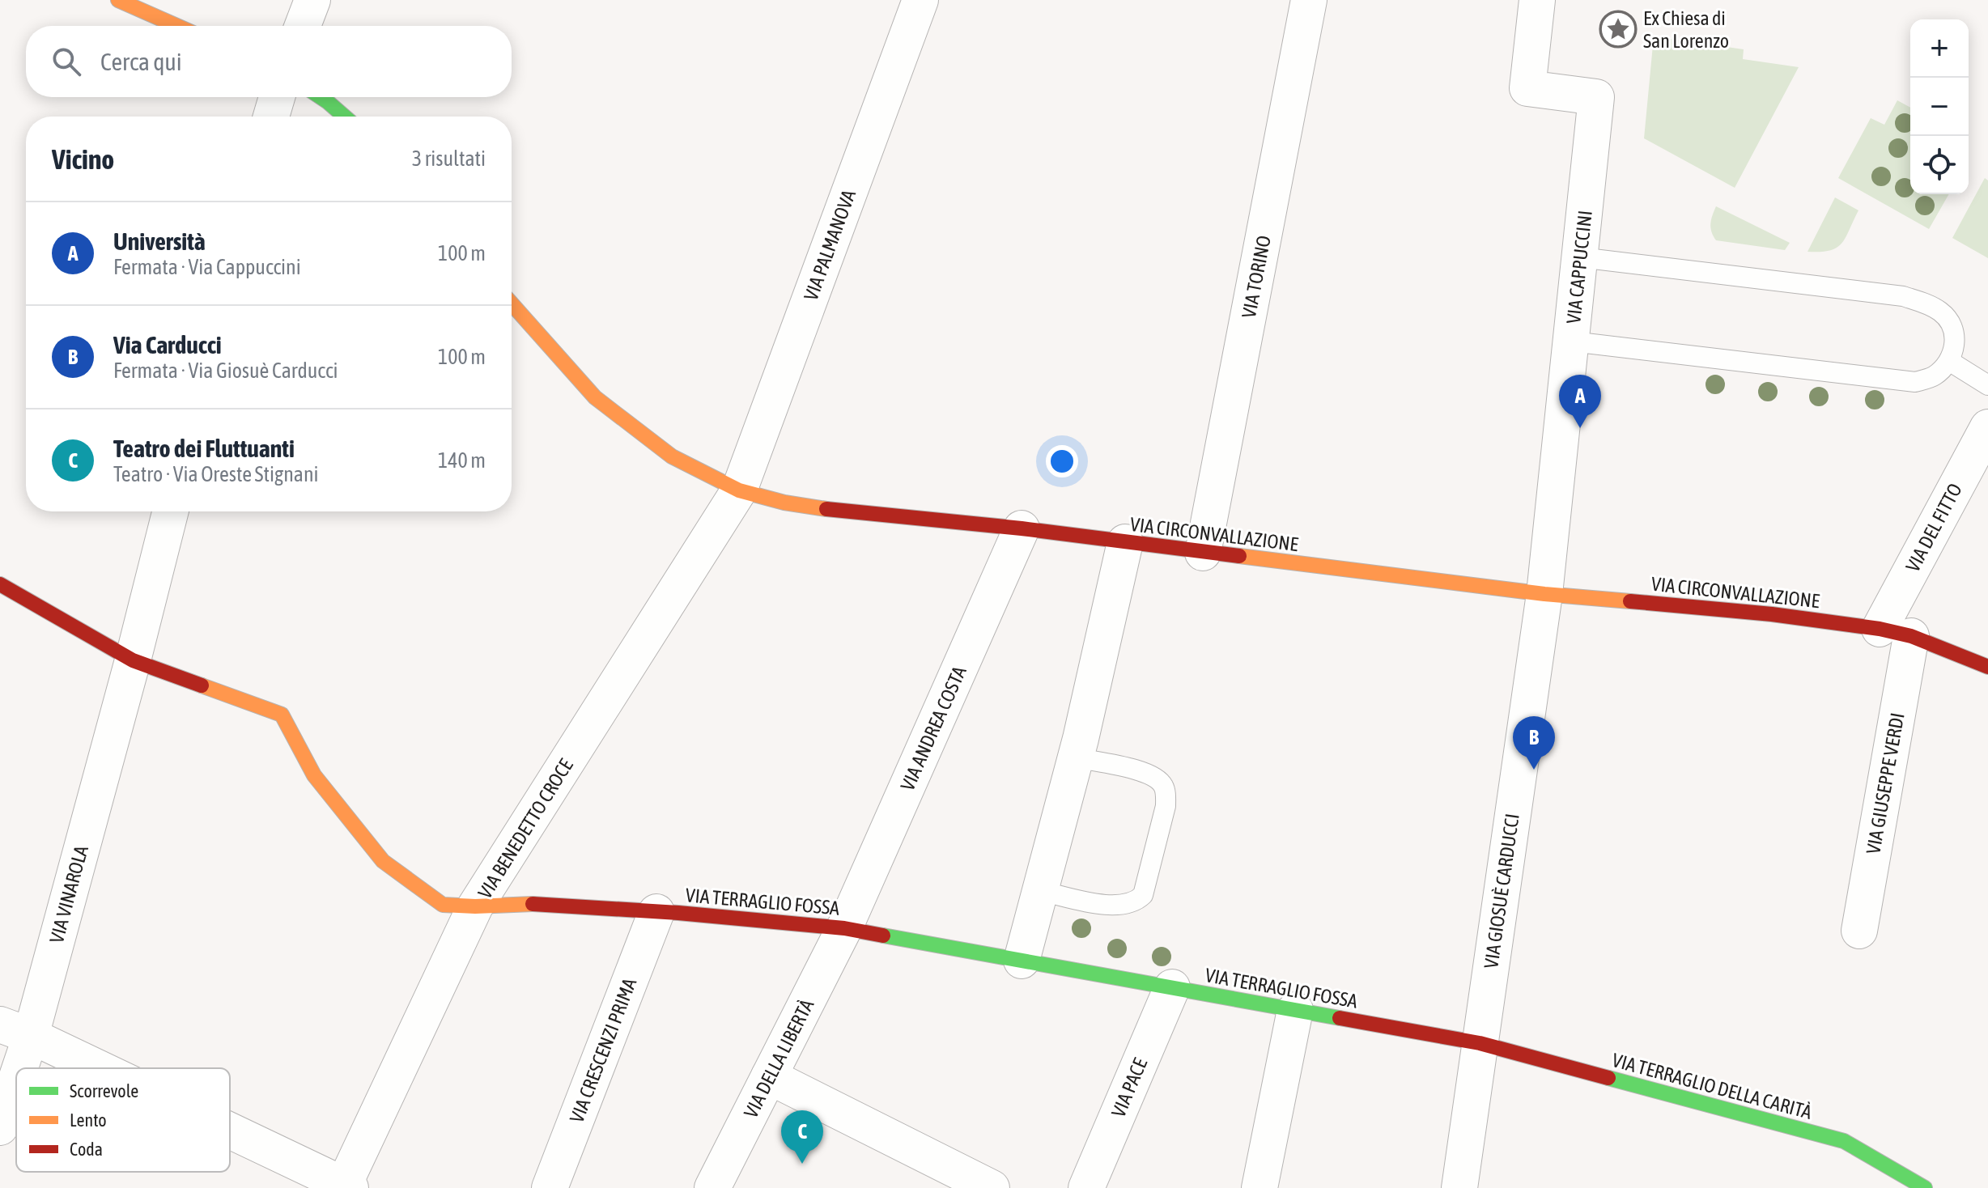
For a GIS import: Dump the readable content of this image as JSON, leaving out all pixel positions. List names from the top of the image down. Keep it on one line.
{"streets":{"street":["VIA PALMANOVA","VIA CAPPUCCINI","VIA TORINO","VIA DEL FITTO","VIA CIRCONVALLAZIONE","VIA ANDREA COSTA","VIA GIUSEPPE VERDI","VIA BENEDETTO CROCE","VIA GIOSUÈ CARDUCCI","VIA VINAROLA","VIA TERRAGLIO FOSSA","VIA CRESCENZI PRIMA","VIA DELLA LIBERTÀ","VIA TERRAGLIO DELLA CARITÀ","VIA PACE"]},"crossings":[["VIA PALMANOVA","VIA CIRCONVALLAZIONE"],["VIA PALMANOVA","VIA BENEDETTO CROCE"],["VIA CAPPUCCINI","VIA CIRCONVALLAZIONE"],["VIA CAPPUCCINI","VIA GIOSUÈ CARDUCCI"],["VIA TORINO","VIA CIRCONVALLAZIONE"],["VIA DEL FITTO","VIA CIRCONVALLAZIONE"],["VIA DEL FITTO","VIA GIUSEPPE VERDI"],["VIA CIRCONVALLAZIONE","VIA ANDREA COSTA"],["VIA CIRCONVALLAZIONE","VIA GIUSEPPE VERDI"],["VIA CIRCONVALLAZIONE","VIA BENEDETTO CROCE"],["VIA CIRCONVALLAZIONE","VIA GIOSUÈ CARDUCCI"],["VIA ANDREA COSTA","VIA TERRAGLIO FOSSA"],["VIA ANDREA COSTA","VIA DELLA LIBERTÀ"],["VIA BENEDETTO CROCE","VIA TERRAGLIO FOSSA"],["VIA GIOSUÈ CARDUCCI","VIA TERRAGLIO FOSSA"],["VIA GIOSUÈ CARDUCCI","VIA TERRAGLIO DELLA CARITÀ"],["VIA VINAROLA","VIA TERRAGLIO FOSSA"],["VIA TERRAGLIO FOSSA","VIA CRESCENZI PRIMA"],["VIA TERRAGLIO FOSSA","VIA DELLA LIBERTÀ"],["VIA TERRAGLIO FOSSA","VIA TERRAGLIO DELLA CARITÀ"],["VIA TERRAGLIO FOSSA","VIA PACE"]],"places":{"place":["Ex Chiesa di San Lorenzo"]},"legend":["Scorrevole","Lento","Coda"],"page":{"map_buttons":["+","−"],"search":"Cerca qui","heading":["Vicino","3 risultati"],"list":[{"mark":"A","name":"Università","note":"Fermata · Via Cappuccini","value":"100 m"},{"mark":"B","name":"Via Carducci","note":"Fermata · Via Giosuè Carducci","value":"100 m"},{"mark":"C","name":"Teatro dei Fluttuanti","note":"Teatro · Via Oreste Stignani","value":"140 m"}],"pins":["A","B","C"]}}
